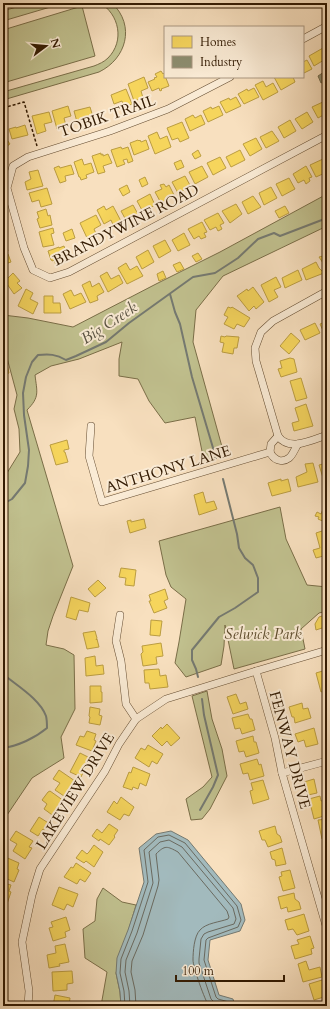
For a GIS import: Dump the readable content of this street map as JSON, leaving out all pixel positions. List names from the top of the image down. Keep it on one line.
{"streets":{"street":["TOBIK TRAIL","BRANDYWINE ROAD","ANTHONY LANE","FENWAY DRIVE","LAKEVIEW DRIVE"]},"crossings":[["TOBIK TRAIL","BRANDYWINE ROAD"],["FENWAY DRIVE","LAKEVIEW DRIVE"]],"water":["Big Creek"],"parks":["Selwick Park"],"legend":["Homes","Industry"],"scale_bar":"100 m","north":"right"}
